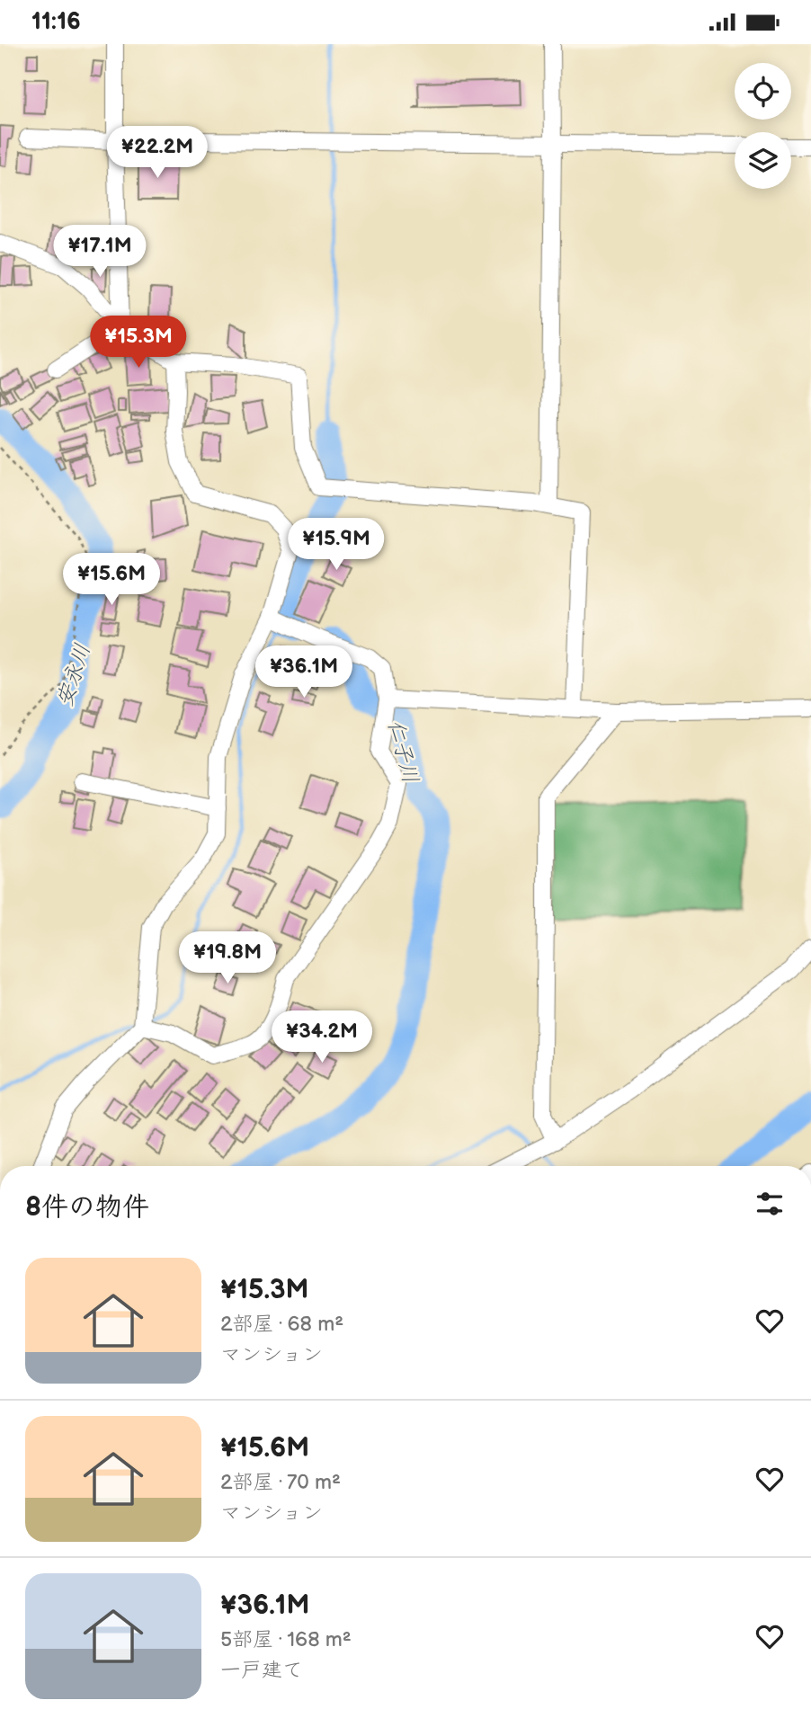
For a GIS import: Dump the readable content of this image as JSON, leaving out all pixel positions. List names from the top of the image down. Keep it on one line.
{"water":["安永川","仁子川"],"page":{"status":"11:16","price":["¥22.2M","¥17.1M","¥15.3M","¥15.9M","¥15.6M","¥36.1M","¥19.8M","¥34.2M"],"heading":"8件の物件","list":[{"name":"¥15.3M","note":"2部屋 · 68 m² · マンション"},{"name":"¥15.6M","note":"2部屋 · 70 m² · マンション"},{"name":"¥36.1M","note":"5部屋 · 168 m² · 一戸建て"}]}}
